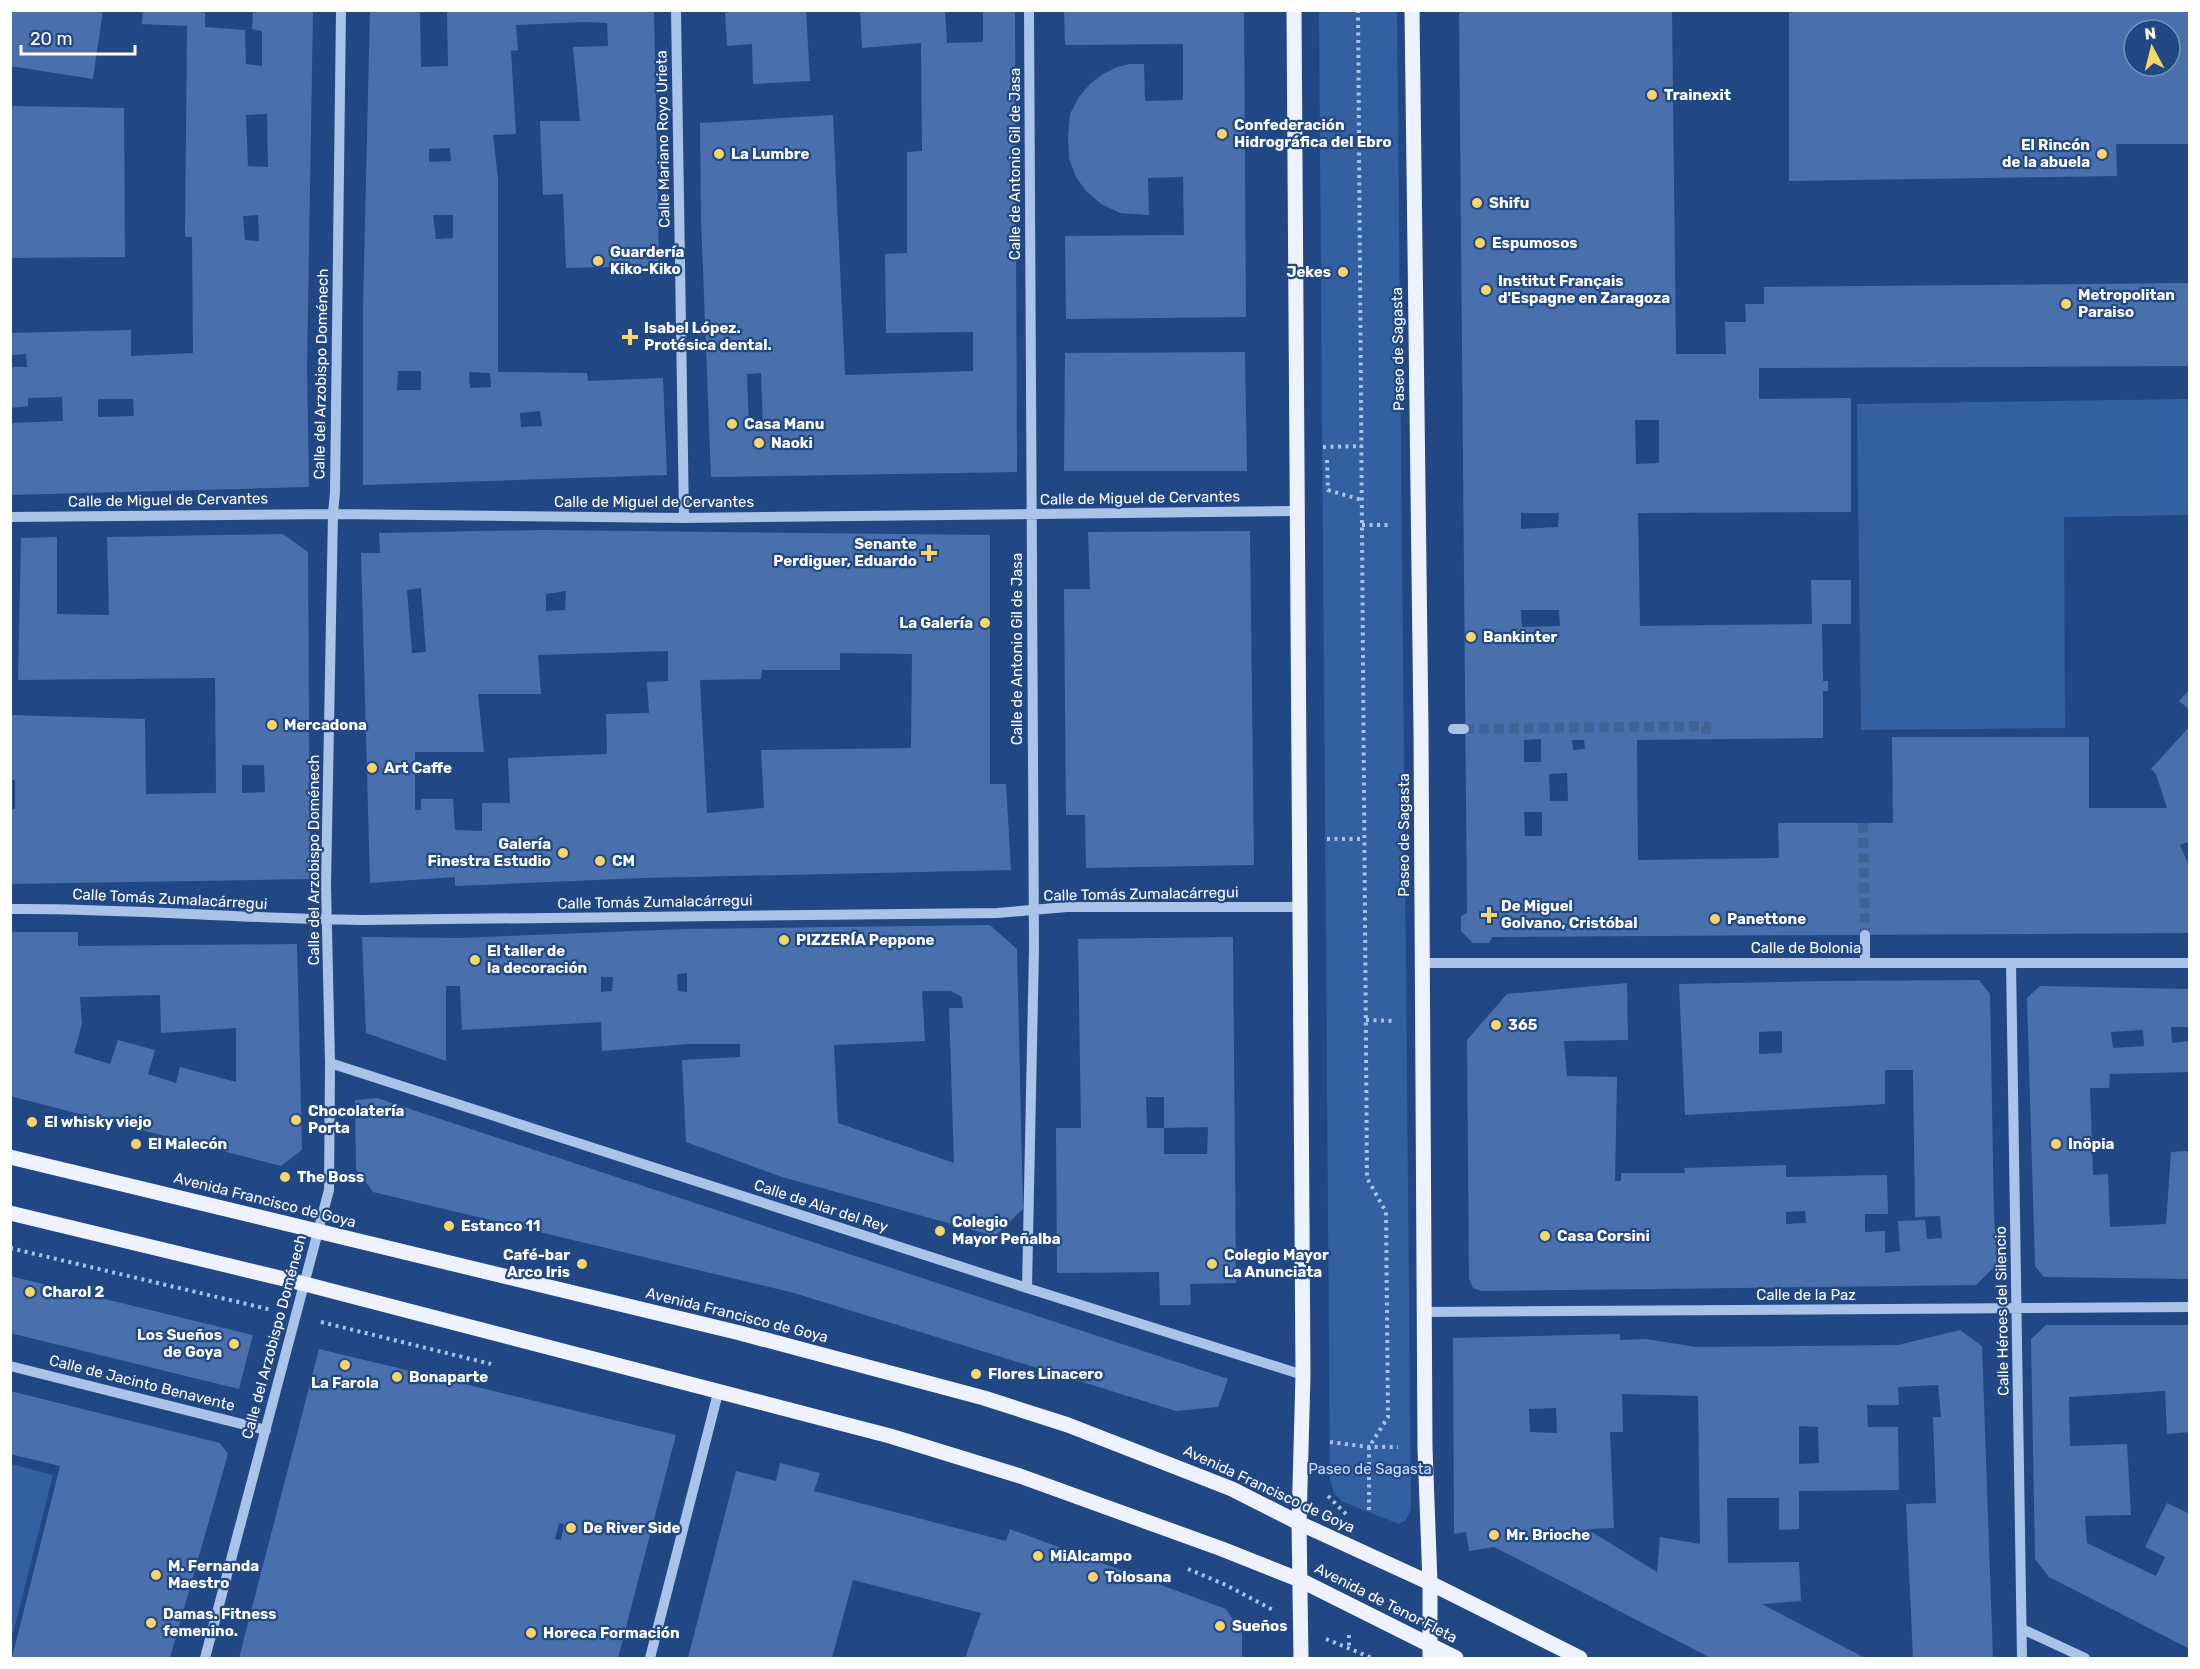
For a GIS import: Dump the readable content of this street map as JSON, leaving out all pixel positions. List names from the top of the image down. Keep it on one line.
{"streets":{"main road":["Paseo de Sagasta","Avenida Francisco de Goya","Avenida de Tenor Fleta"],"street":["Calle Mariano Royo Urieta","Calle de Antonio Gil de Jasa","Calle del Arzobispo Doménech","Calle de Miguel de Cervantes","Calle Tomás Zumalacárregui","Calle de Bolonia","Calle de Alar del Rey","Calle de la Paz","Calle Héroes del Silencio","Calle de Jacinto Benavente"]},"crossings":[["Calle Mariano Royo Urieta","Calle de Miguel de Cervantes"],["Calle de Antonio Gil de Jasa","Calle de Miguel de Cervantes"],["Calle de Antonio Gil de Jasa","Calle Tomás Zumalacárregui"],["Calle de Antonio Gil de Jasa","Calle de Alar del Rey"],["Paseo de Sagasta","Calle de Bolonia"],["Paseo de Sagasta","Avenida Francisco de Goya"],["Paseo de Sagasta","Calle de la Paz"],["Paseo de Sagasta","Avenida de Tenor Fleta"],["Calle del Arzobispo Doménech","Calle de Miguel de Cervantes"],["Calle del Arzobispo Doménech","Calle Tomás Zumalacárregui"],["Calle del Arzobispo Doménech","Avenida Francisco de Goya"],["Calle del Arzobispo Doménech","Calle de Alar del Rey"],["Calle del Arzobispo Doménech","Calle de Jacinto Benavente"],["Calle de Bolonia","Calle Héroes del Silencio"],["Calle de la Paz","Calle Héroes del Silencio"]],"parks":["Paseo de Sagasta"],"places":{"other":["Trainexit","Confederación Hidrográfica del Ebro","La Lumbre","El Rincón de la abuela","Shifu","Espumosos","Guardería Kiko-Kiko","Jekes","Institut Français d'Espagne en Zaragoza","Metropolitan Paraiso","Casa Manu","Naoki","La Galería","Bankinter","Mercadona","Art Caffe","Galería Finestra Estudio","CM","Panettone","PIZZERÍA Peppone","El taller de la decoración","365","Chocolatería Porta","El whisky viejo","El Malecón","Inöpia","The Boss","Estanco 11","Colegio Mayor Peñalba","Casa Corsini","Café-bar Arco Iris","Colegio Mayor La Anunciata","Charol 2","Los Sueños de Goya","La Farola","Flores Linacero","Bonaparte","De River Side","Mr. Brioche","MiAlcampo","M. Fernanda Maestro","Tolosana","Damas. Fitness femenino.","Sueños","Horeca Formación"],"health":["Isabel López. Protésica dental.","Senante Perdiguer, Eduardo","De Miguel Golvano, Cristóbal"]},"scale_bar":"20 m","north":"top"}
